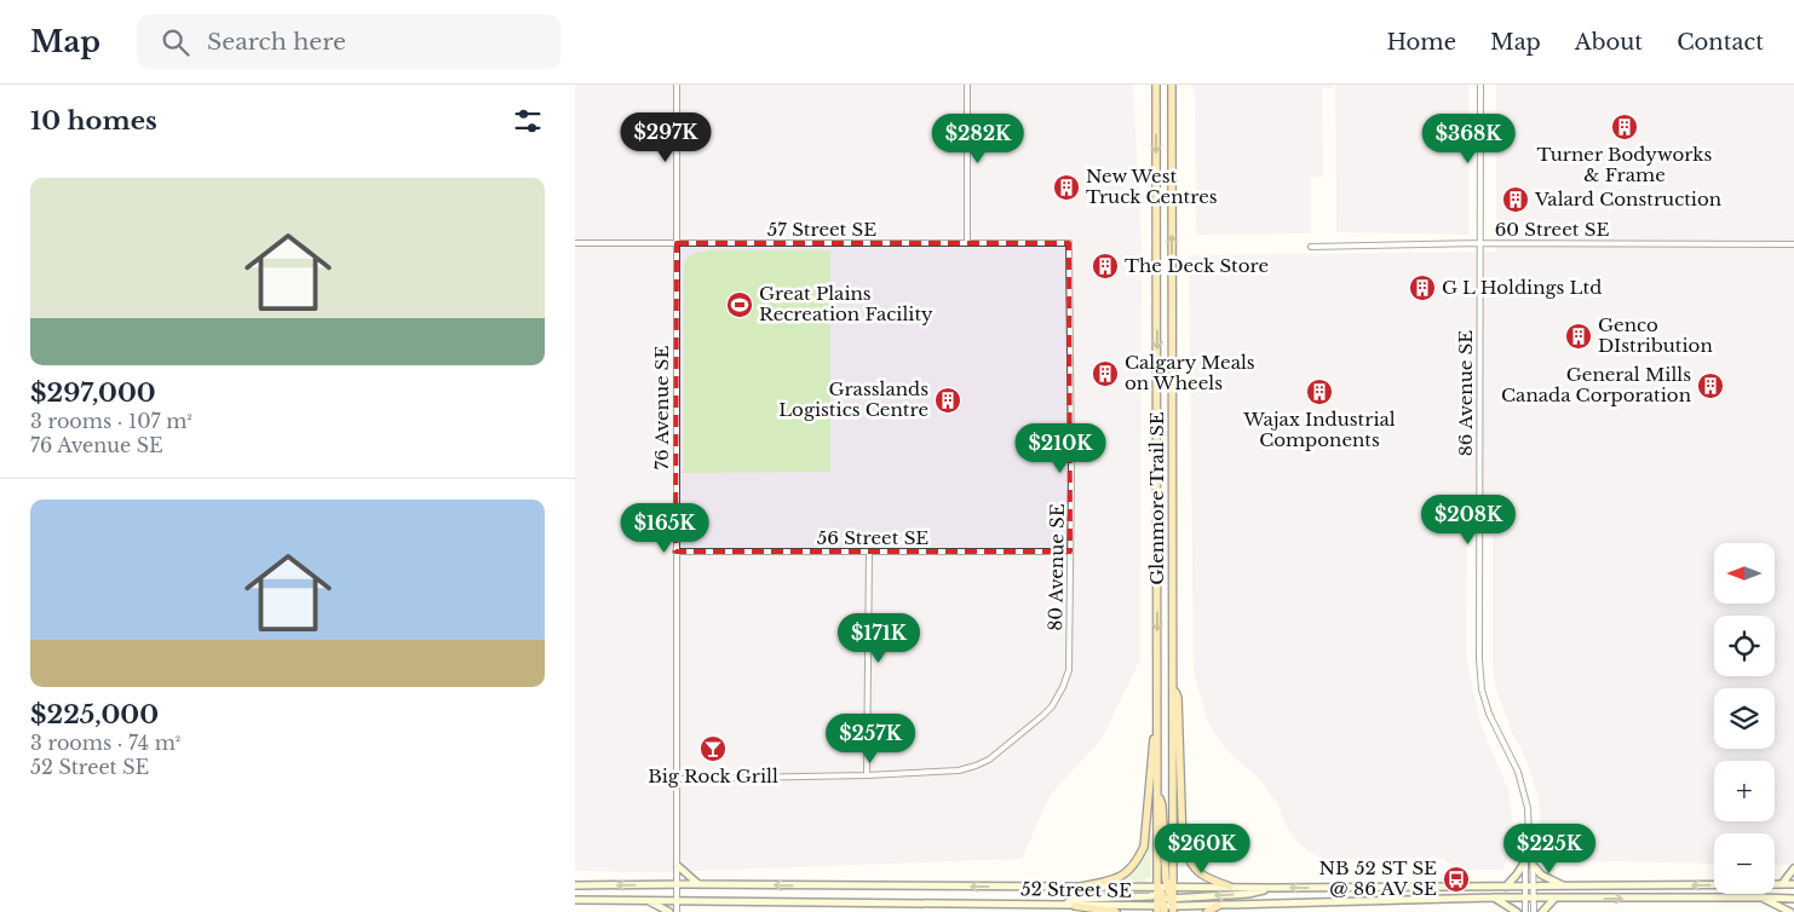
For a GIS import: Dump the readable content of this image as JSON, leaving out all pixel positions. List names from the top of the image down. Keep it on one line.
{"streets":{"main road":["Glenmore Trail SE","52 Street SE"],"street":["57 Street SE","60 Street SE","86 Avenue SE","76 Avenue SE","56 Street SE","80 Avenue SE"]},"crossings":[["57 Street SE","76 Avenue SE"],["57 Street SE","80 Avenue SE"],["60 Street SE","86 Avenue SE"],["86 Avenue SE","52 Street SE"],["76 Avenue SE","56 Street SE"],["76 Avenue SE","52 Street SE"],["Glenmore Trail SE","52 Street SE"],["56 Street SE","80 Avenue SE"]],"places":{"building":["Turner Bodyworks & Frame","New West Truck Centres","Valard Construction","The Deck Store","G L Holdings Ltd","Genco DIstribution","Calgary Meals on Wheels","General Mills Canada Corporation","Wajax Industrial Components","Grasslands Logistics Centre"],"sports":["Great Plains Recreation Facility"],"bar":["Big Rock Grill"],"bus stop":["NB 52 ST SE @ 86 AV SE"]},"north":"left","page":{"header":"Map","search":"Search here","nav":["Home","Map","About","Contact"],"heading":"10 homes","price":["$297K","$282K","$368K","$210K","$208K","$165K","$171K","$257K","$260K","$225K"],"list":[{"name":"$297,000","note":"3 rooms · 107 m² · 76 Avenue SE"},{"name":"$225,000","note":"3 rooms · 74 m² · 52 Street SE"}],"map_buttons":["+","−"]}}
